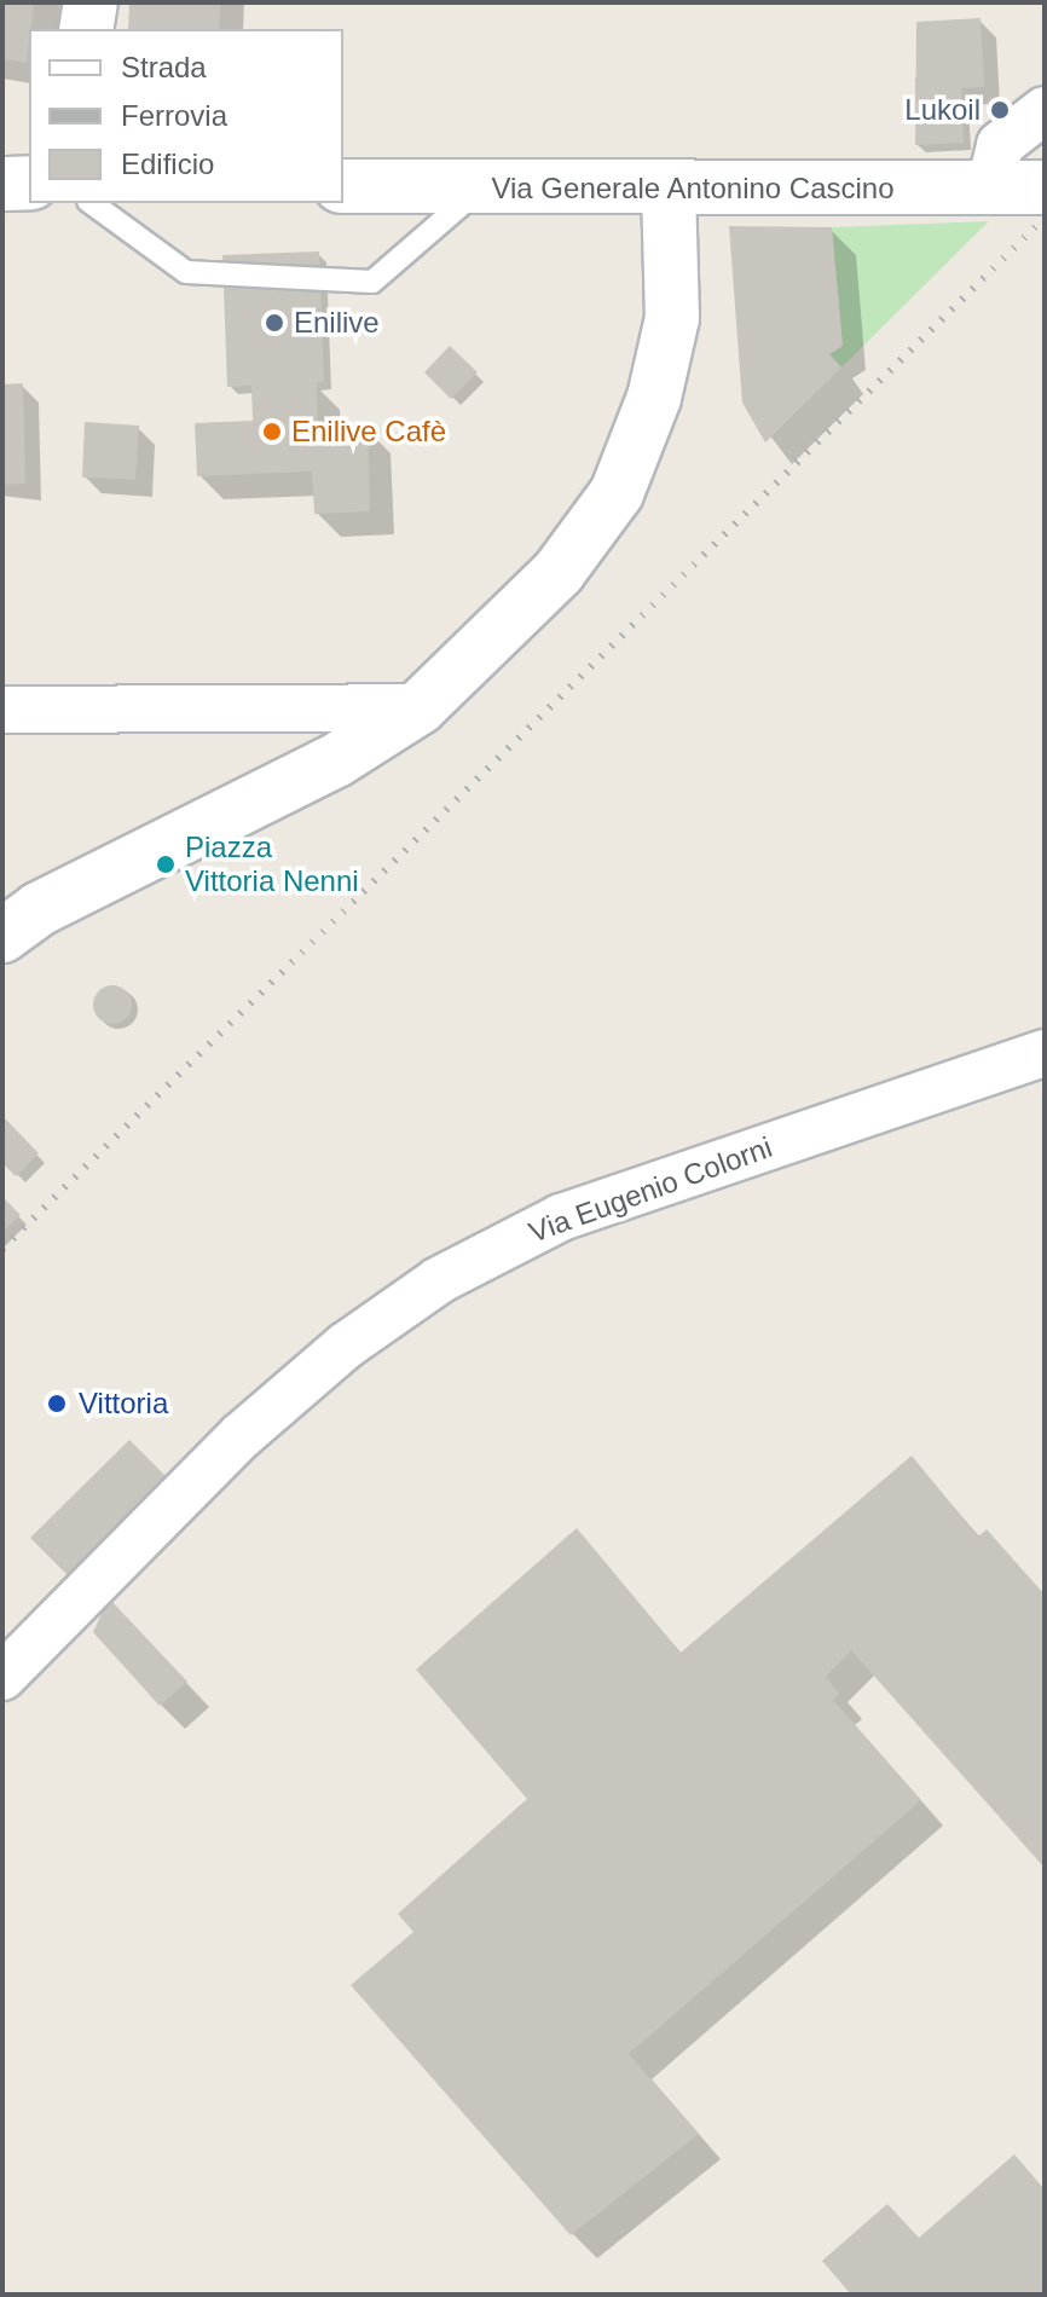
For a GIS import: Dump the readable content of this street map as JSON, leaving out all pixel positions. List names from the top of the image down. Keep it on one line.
{"streets":{"street":["Via Generale Antonino Cascino","Via Eugenio Colorni"]},"places":["Lukoil","Enilive","Enilive Cafè","Piazza Vittoria Nenni","Vittoria"],"legend":["Strada","Ferrovia","Edificio"]}
